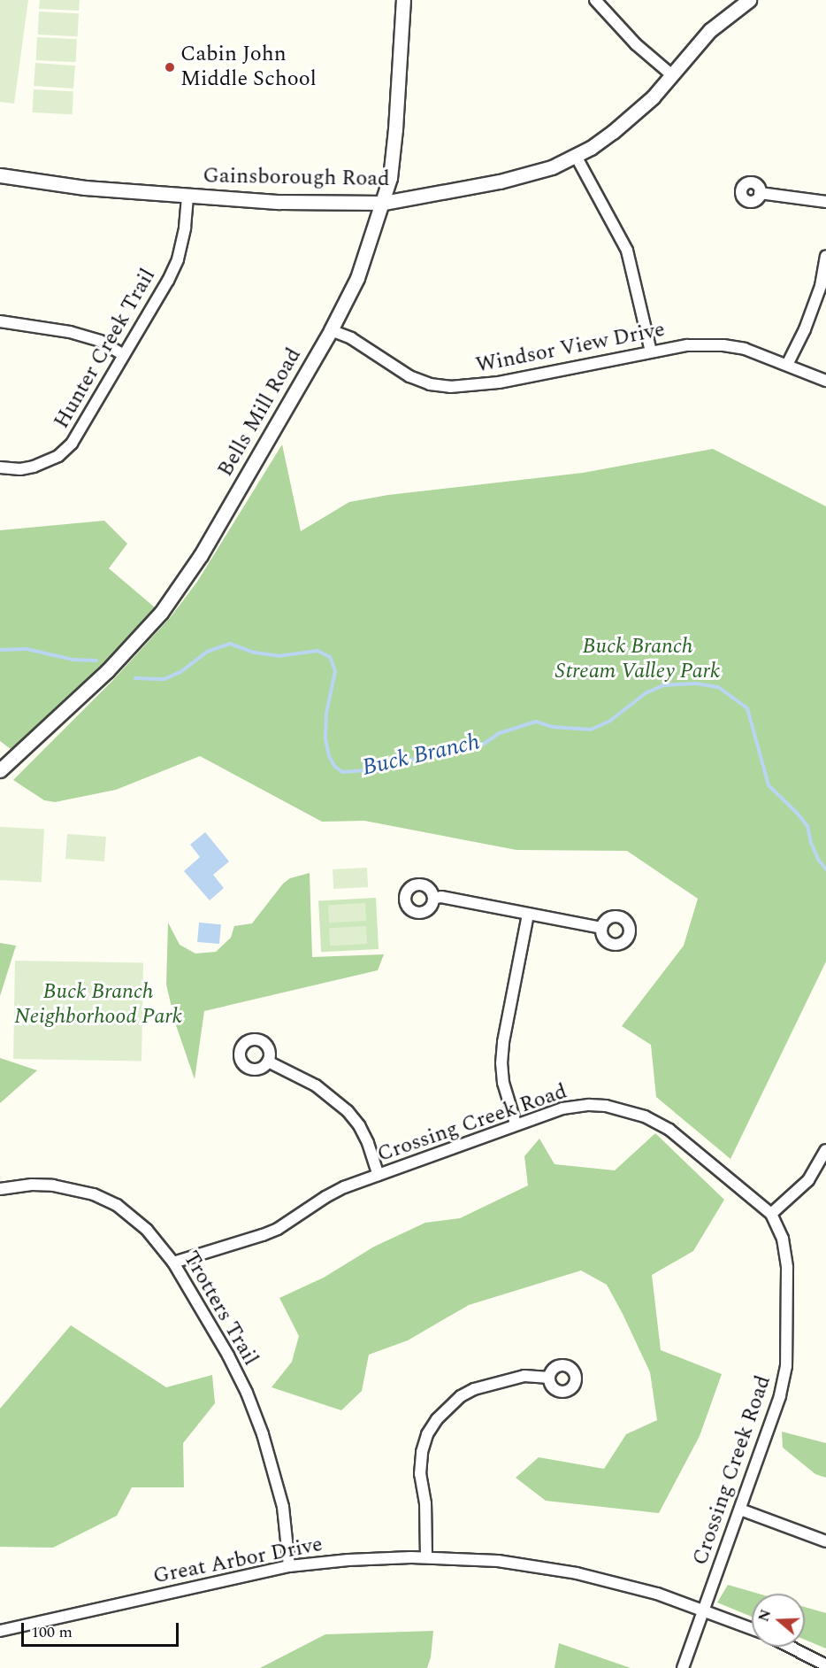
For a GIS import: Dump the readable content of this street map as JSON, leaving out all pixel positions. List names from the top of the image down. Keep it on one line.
{"streets":{"street":["Gainsborough Road","Windsor View Drive","Hunter Creek Trail","Bells Mill Road","Crossing Creek Road","Trotters Trail","Great Arbor Drive"]},"crossings":[["Gainsborough Road","Hunter Creek Trail"],["Gainsborough Road","Bells Mill Road"],["Windsor View Drive","Bells Mill Road"],["Crossing Creek Road","Trotters Trail"],["Crossing Creek Road","Great Arbor Drive"],["Trotters Trail","Great Arbor Drive"]],"water":["Buck Branch"],"parks":["Buck Branch Stream Valley Park","Buck Branch Neighborhood Park"],"places":["Cabin John Middle School"],"scale_bar":"100 m","north":"left"}
